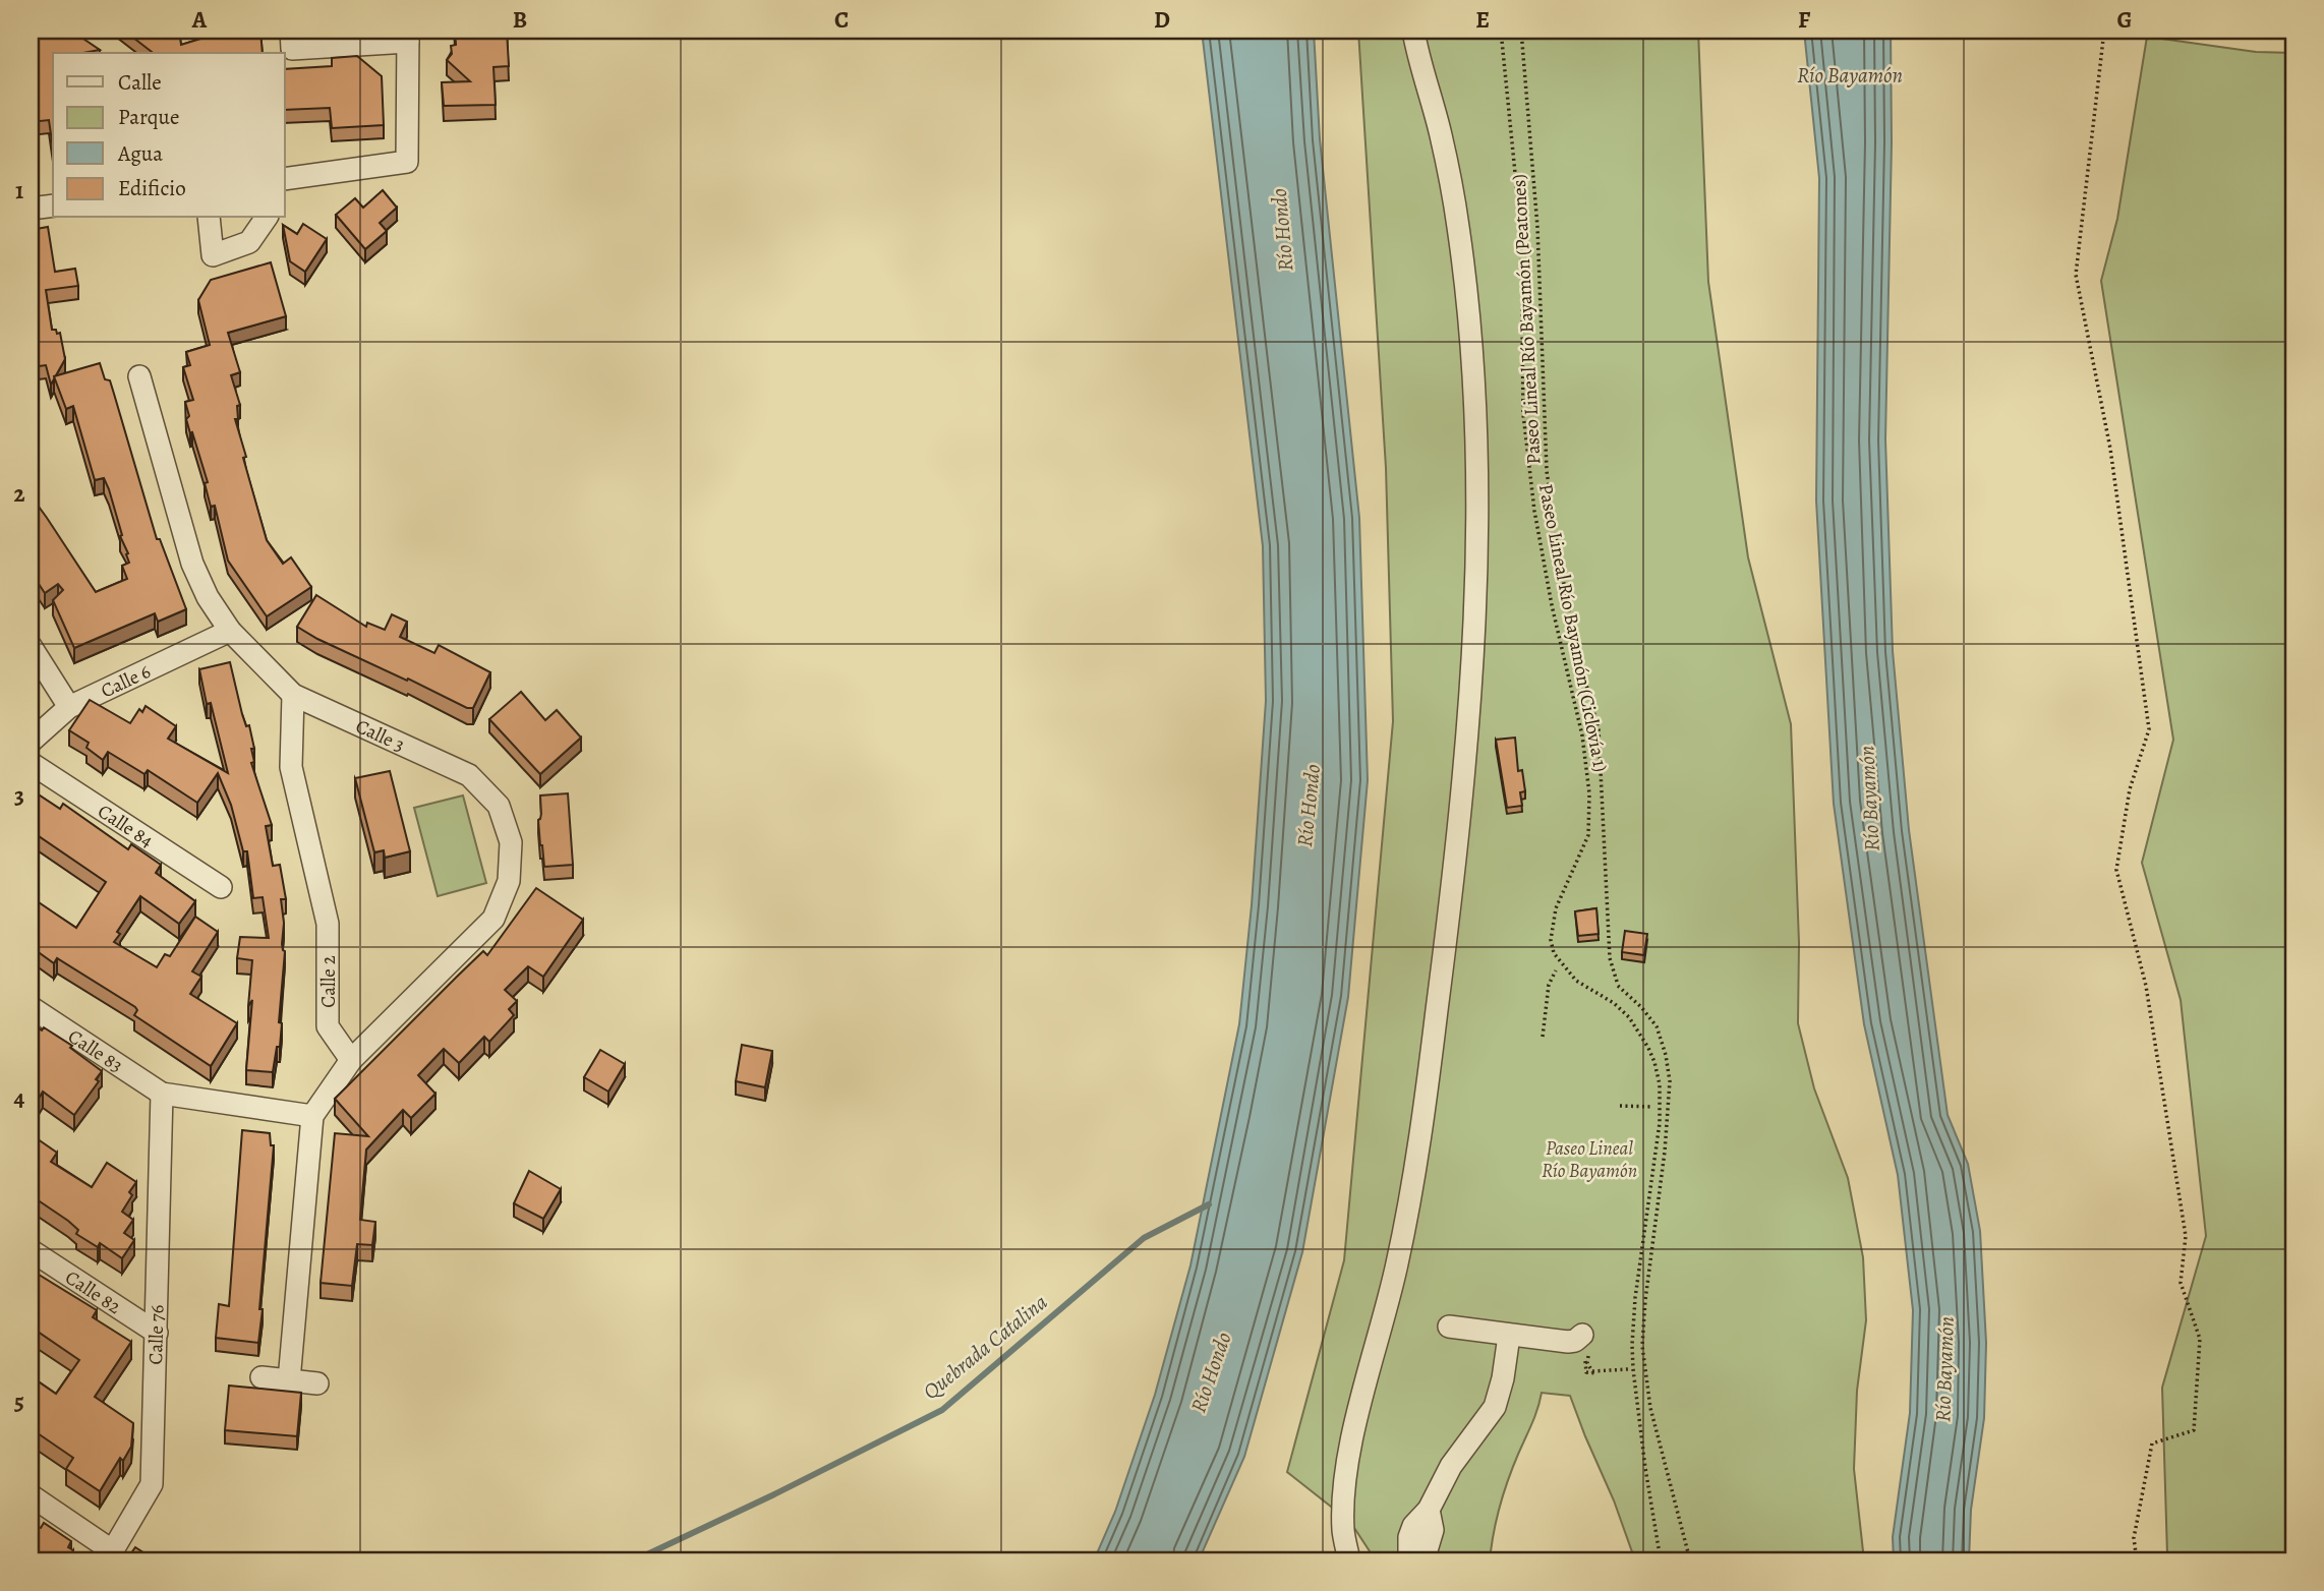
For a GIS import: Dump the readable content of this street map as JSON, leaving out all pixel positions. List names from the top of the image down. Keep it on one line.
{"streets":{"street":["Calle 6","Calle 3","Calle 84","Calle 2","Calle 83","Calle 82","Calle 76"],"path":["Paseo Lineal Río Bayamón (Peatones)","Paseo Lineal Río Bayamón (Ciclovía 1)"]},"crossings":[["Calle 6","Calle 3"],["Calle 3","Calle 2"],["Calle 83","Calle 76"],["Calle 82","Calle 76"]],"water":["Río Bayamón","Río Hondo","Quebrada Catalina"],"parks":["Paseo Lineal Río Bayamón"],"legend":["Calle","Parque","Agua","Edificio"],"grid":{"columns":["A","B","C","D","E","F","G"],"rows":["1","2","3","4","5"]}}
